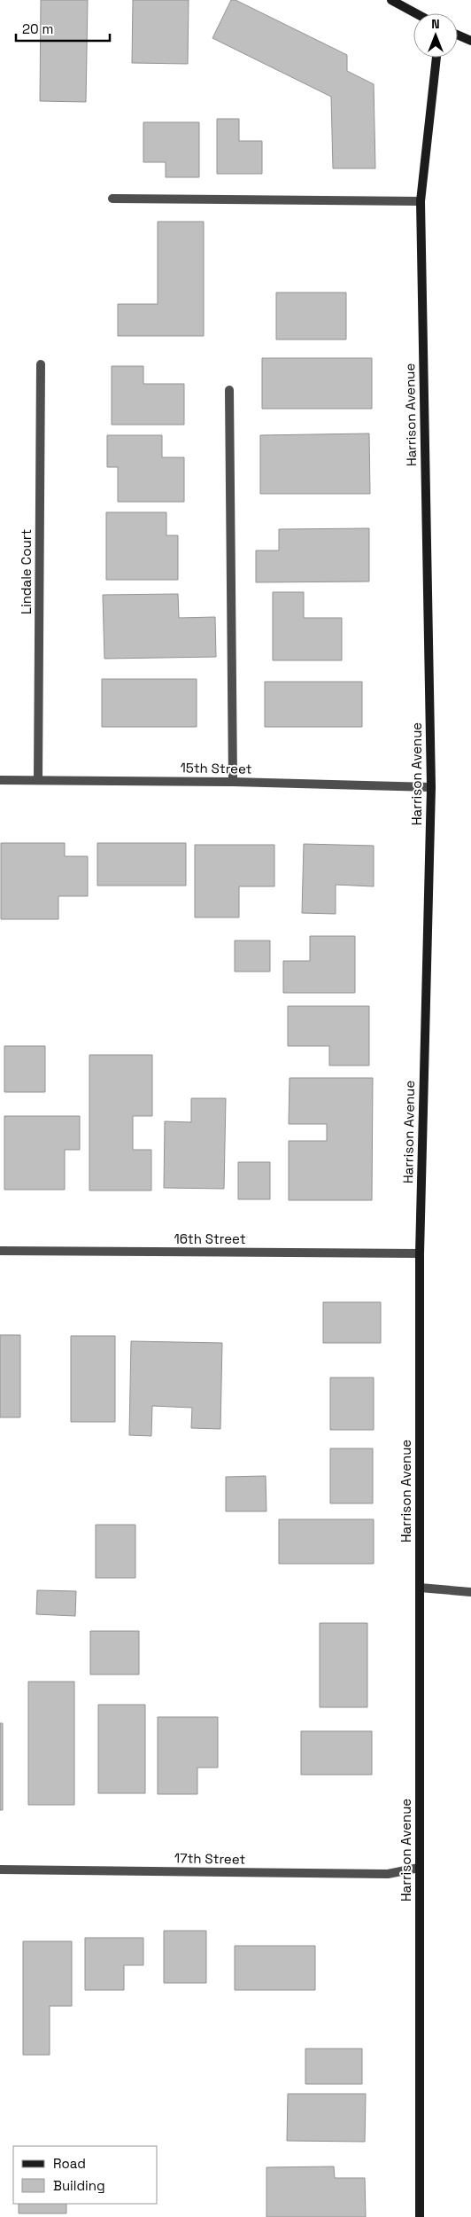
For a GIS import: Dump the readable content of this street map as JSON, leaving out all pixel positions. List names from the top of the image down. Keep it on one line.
{"streets":{"main road":["Harrison Avenue"],"street":["Lindale Court","15th Street","16th Street","17th Street"]},"crossings":[["Harrison Avenue","15th Street"],["Harrison Avenue","16th Street"],["Harrison Avenue","17th Street"],["Lindale Court","15th Street"]],"legend":["Road","Building"],"scale_bar":"20 m","north":"top"}
